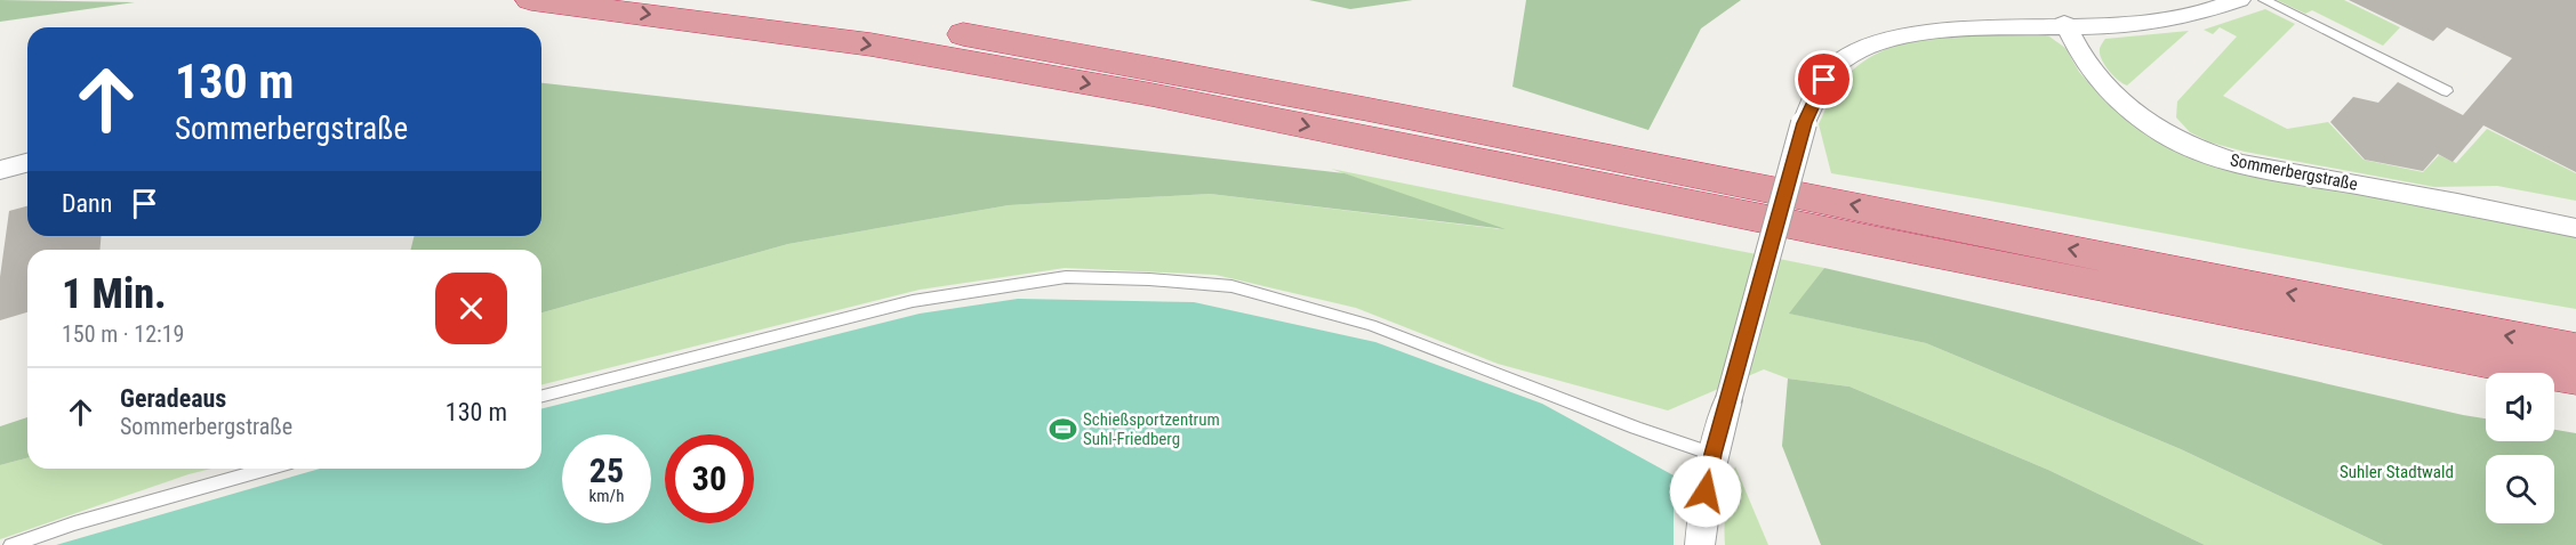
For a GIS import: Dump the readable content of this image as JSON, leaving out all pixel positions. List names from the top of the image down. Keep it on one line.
{"streets":{"street":["Sommerbergstraße"]},"parks":["Suhler Stadtwald"],"places":{"sports":["Schießsportzentrum Suhl-Friedberg"]},"page":{"turn":["130 m","Sommerbergstraße"],"then":"Dann","heading":["1 Min.","150 m · 12:19"],"list":[{"name":"Geradeaus","note":"Sommerbergstraße","value":"130 m"}],"speed":"25 km/h","limit":"30"}}
